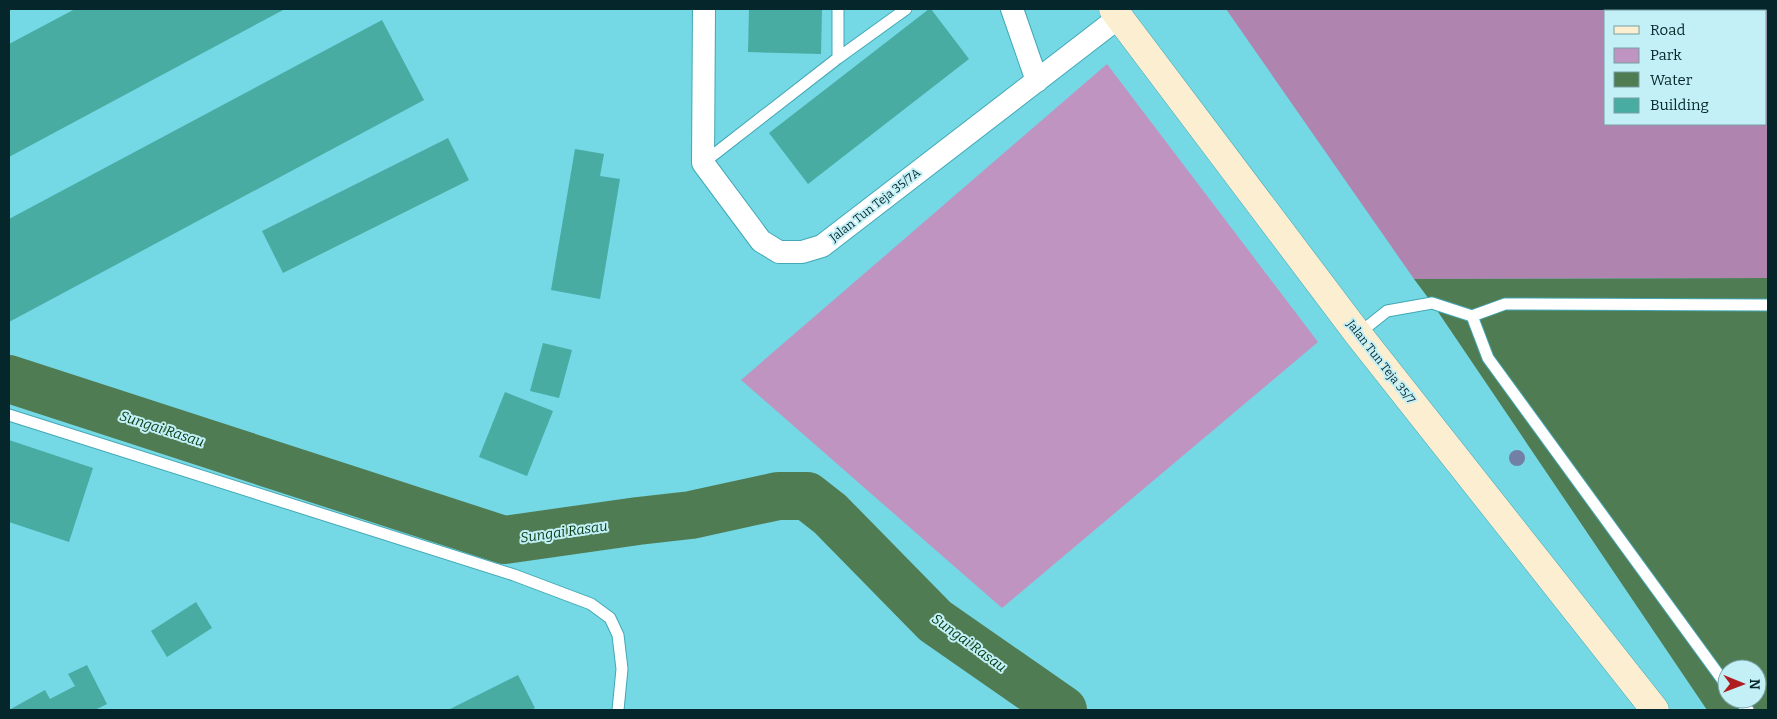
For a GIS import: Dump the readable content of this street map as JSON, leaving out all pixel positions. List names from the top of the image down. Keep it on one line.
{"streets":{"street":["Jalan Tun Teja 35/7A","Jalan Tun Teja 35/7"]},"crossings":[["Jalan Tun Teja 35/7A","Jalan Tun Teja 35/7"]],"water":["Sungai Rasau"],"legend":["Road","Park","Water","Building"],"north":"right"}
